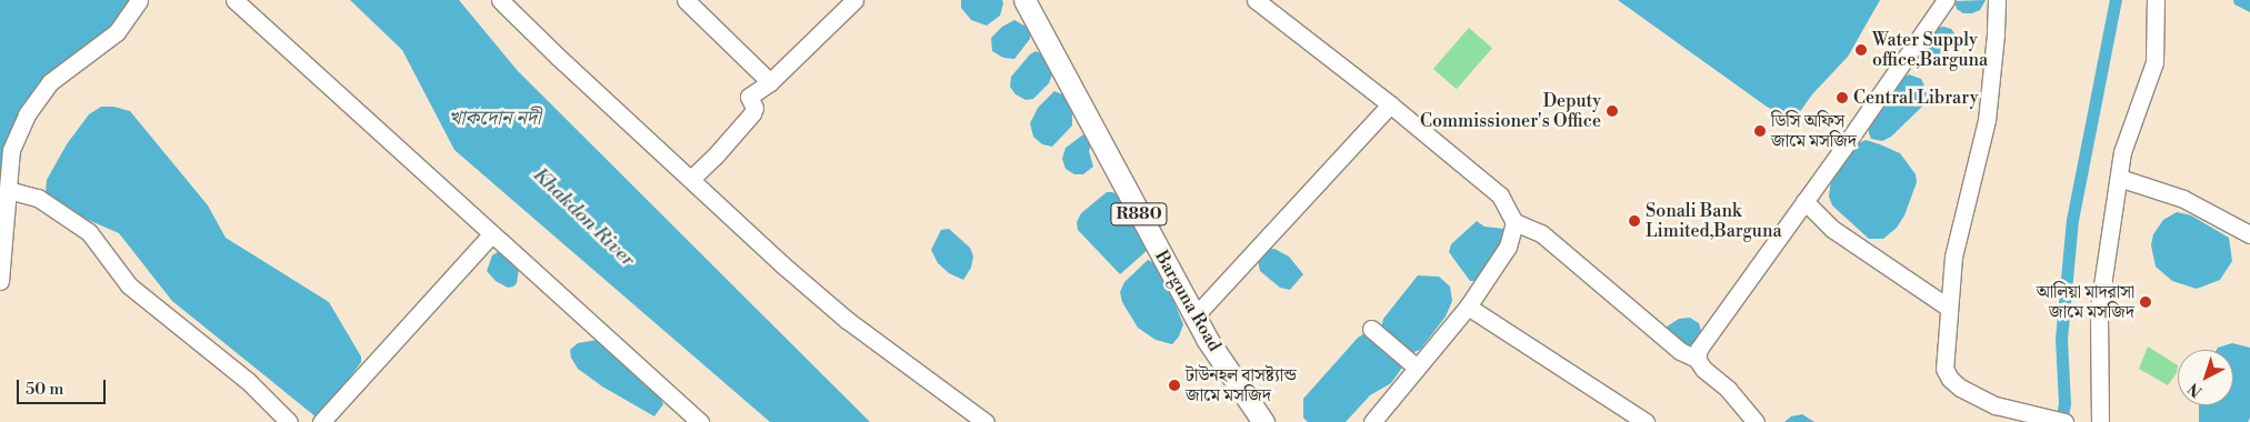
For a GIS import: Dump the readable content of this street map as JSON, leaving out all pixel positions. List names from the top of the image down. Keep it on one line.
{"streets":{"main road":["R880","Barguna Road"]},"water":["খাকদোন নদী","Khakdon River"],"places":["Water Supply office,Barguna","Central Library","Deputy Commissioner's Office","ডিসি অফিস জামে মসজিদ","Sonali Bank Limited,Barguna","আলিয়া মাদরাসা জামে মসজিদ","টাউনহল বাসষ্ট্যান্ড জামে মসজিদ"],"scale_bar":"50 m","north":"bottom left"}
